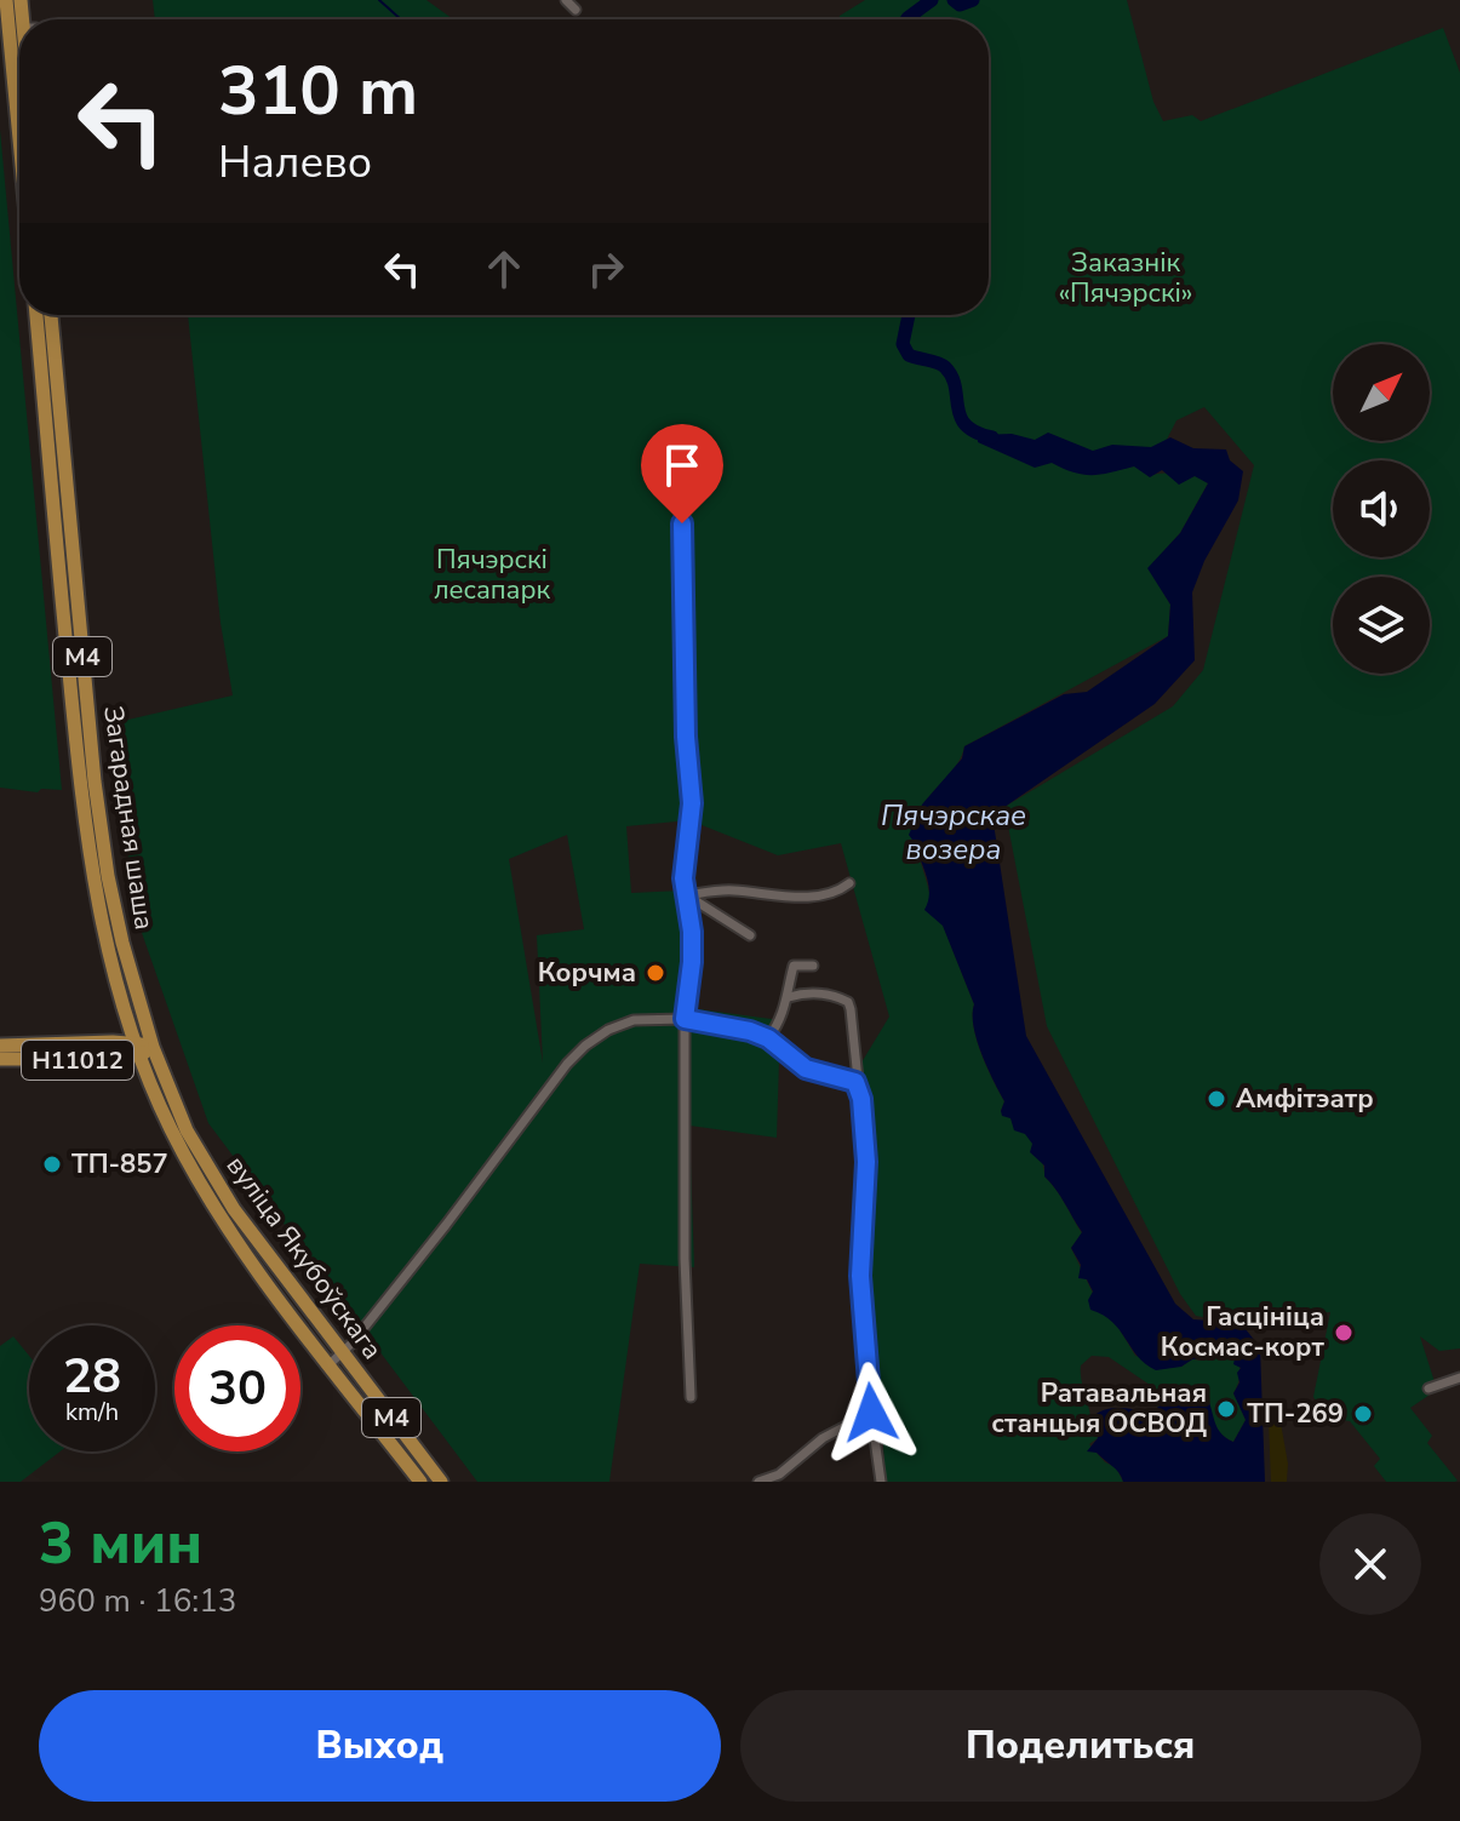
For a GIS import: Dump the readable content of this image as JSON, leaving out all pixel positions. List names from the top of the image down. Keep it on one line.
{"streets":{"main road":["М4","Загарадная шаша","Н11012","вуліца Якубоўскага"]},"crossings":[["Загарадная шаша","Н11012"],["Загарадная шаша","вуліца Якубоўскага"],["Н11012","вуліца Якубоўскага"]],"water":["Пячэрскае возера"],"parks":["Заказнік «Пячэрскі»","Пячэрскі лесапарк"],"places":["Корчма","Амфітэатр","ТП-857","Гасцініца Космас-корт","Ратавальная станцыя ОСВОД","ТП-269"],"north":"top right","page":{"turn":["310 m","Налево"],"speed":"28 km/h","limit":"30","heading":["3 мин","960 m · 16:13"],"buttons":["Выход","Поделиться"]}}
